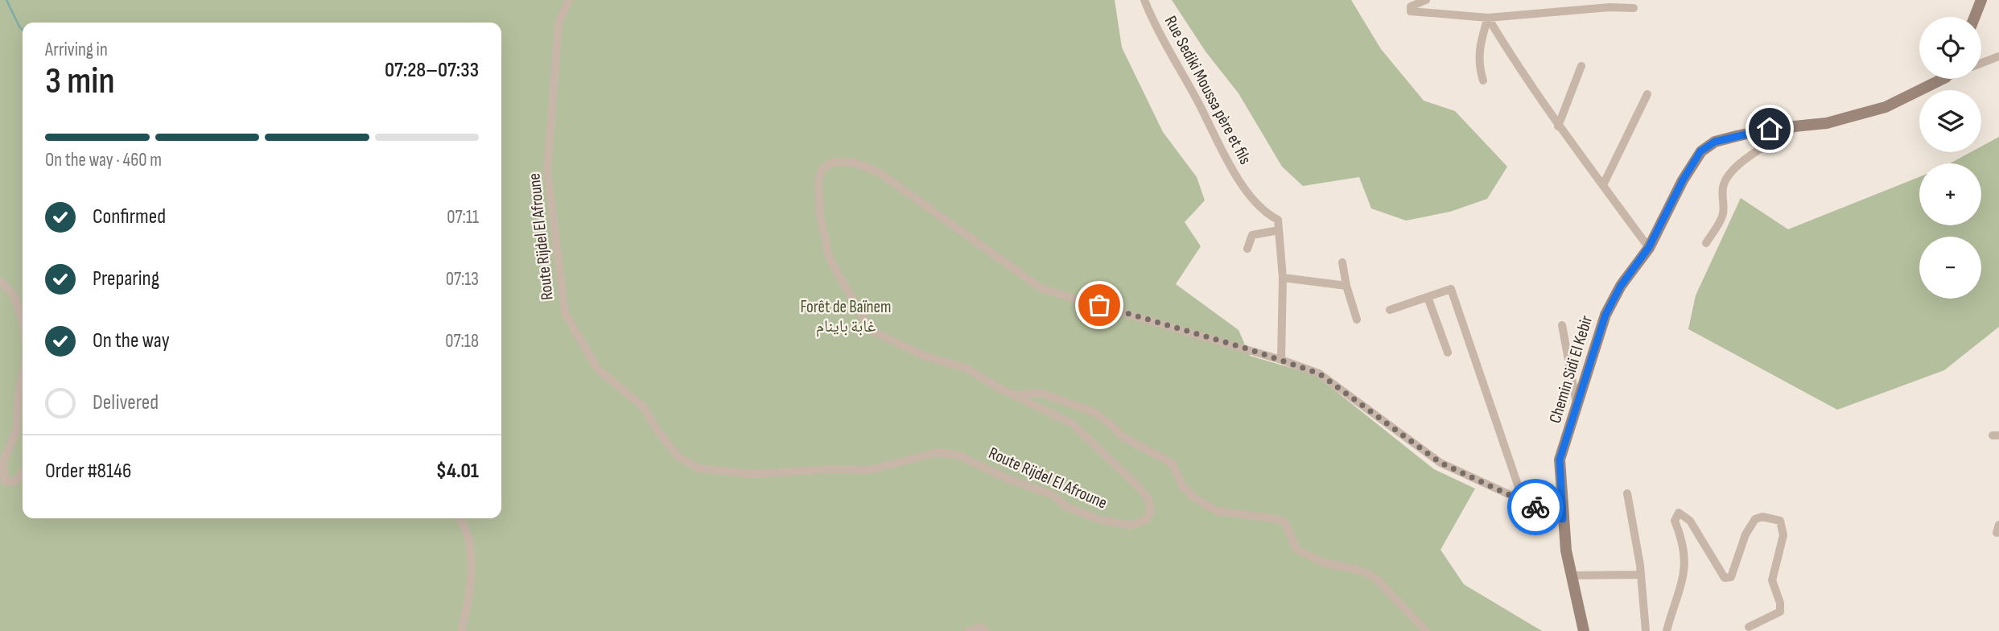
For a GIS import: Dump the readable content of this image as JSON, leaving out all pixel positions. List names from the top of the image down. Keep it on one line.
{"streets":{"street":["Rue Sediki Moussa père et fils","Route Rijdel El Afroune","Chemin Sidi El Kebir"]},"parks":["Forêt de Baïnem غابة باينام"],"page":{"map_buttons":["+","−"],"heading":["3 min","Arriving in","07:28–07:33"],"panel":["Order #8146","$4.01"],"bar":"On the way · 460 m","list":[["Confirmed","07:11"],["Preparing","07:13"],["On the way","07:18"],"Delivered"]}}
